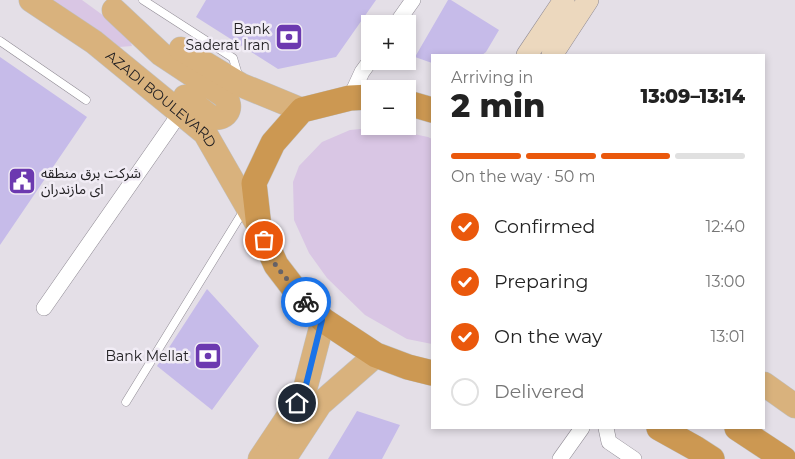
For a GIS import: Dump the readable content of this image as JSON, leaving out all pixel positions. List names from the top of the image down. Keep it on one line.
{"streets":{"main road":["AZADI BOULEVARD"]},"places":{"bank":["Bank Saderat Iran","Bank Mellat"],"public building":["شرکت برق منطقه ای مازندران"]},"page":{"map_buttons":["+","−"],"heading":["2 min","Arriving in","13:09–13:14"],"bar":"On the way · 50 m","list":[["Confirmed","12:40"],["Preparing","13:00"],["On the way","13:01"],"Delivered"]}}
